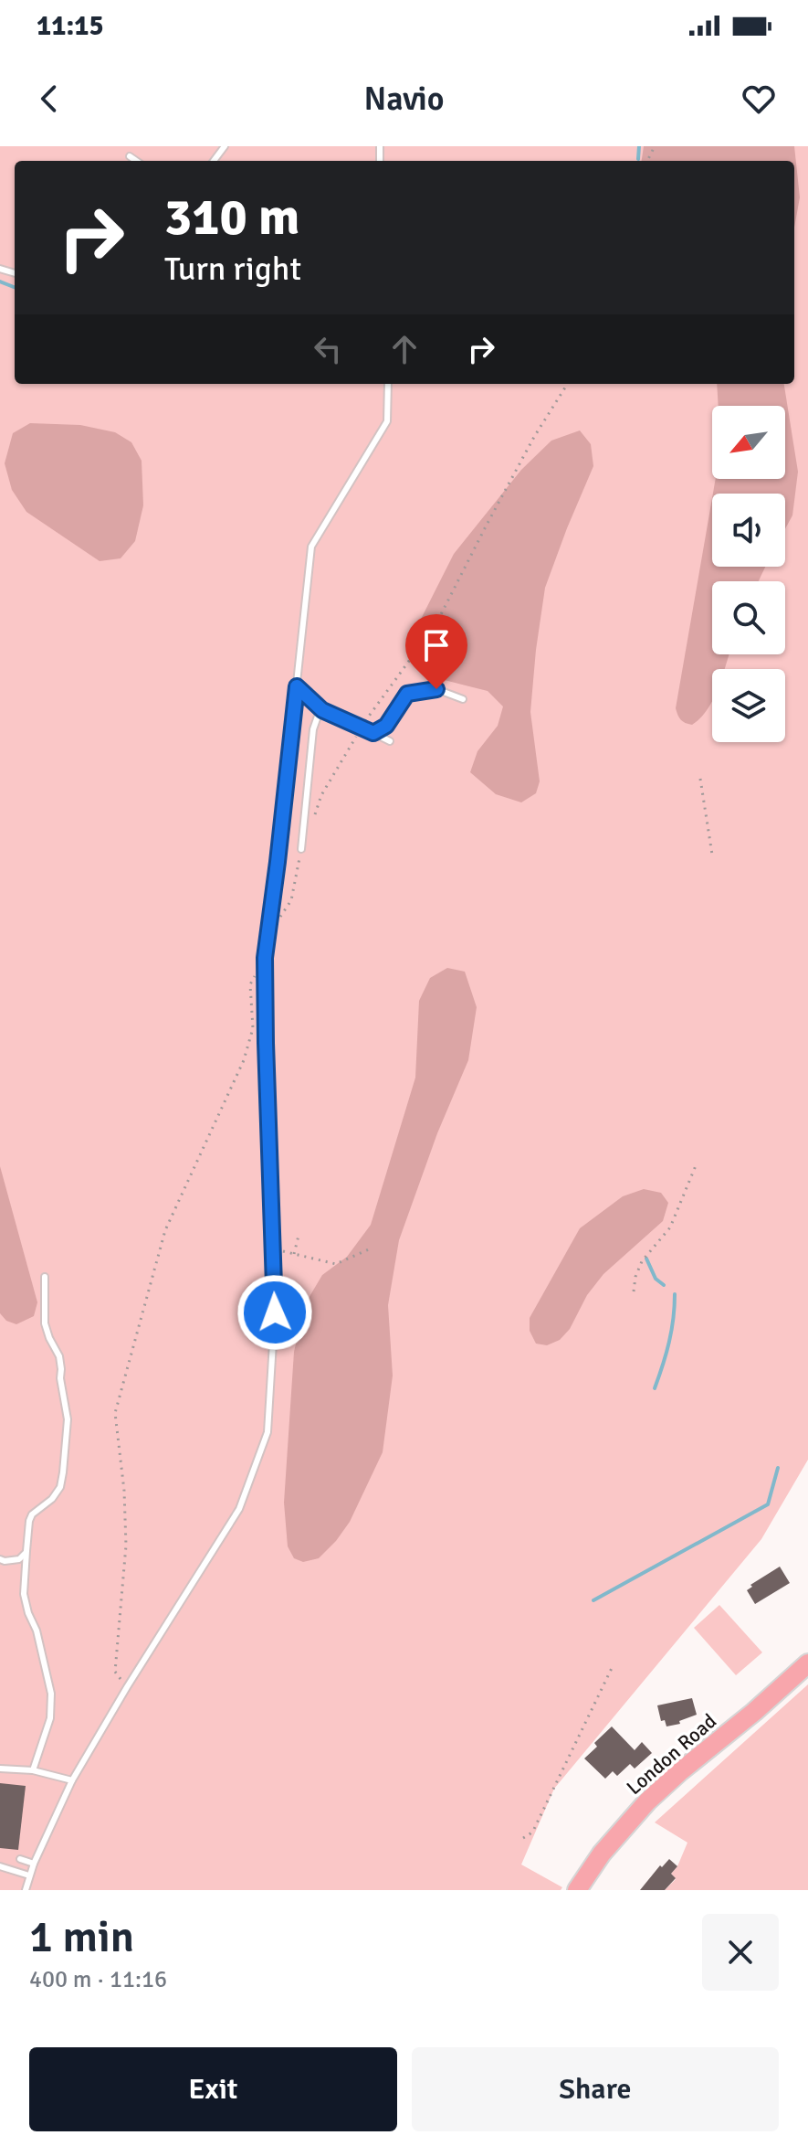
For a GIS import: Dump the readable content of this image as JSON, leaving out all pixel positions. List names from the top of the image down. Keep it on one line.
{"streets":{"main road":["London Road"]},"north":"bottom left","page":{"status":"11:15","header":"Navio","turn":["310 m","Turn right"],"heading":["1 min","400 m · 11:16"],"buttons":["Exit","Share"]}}
